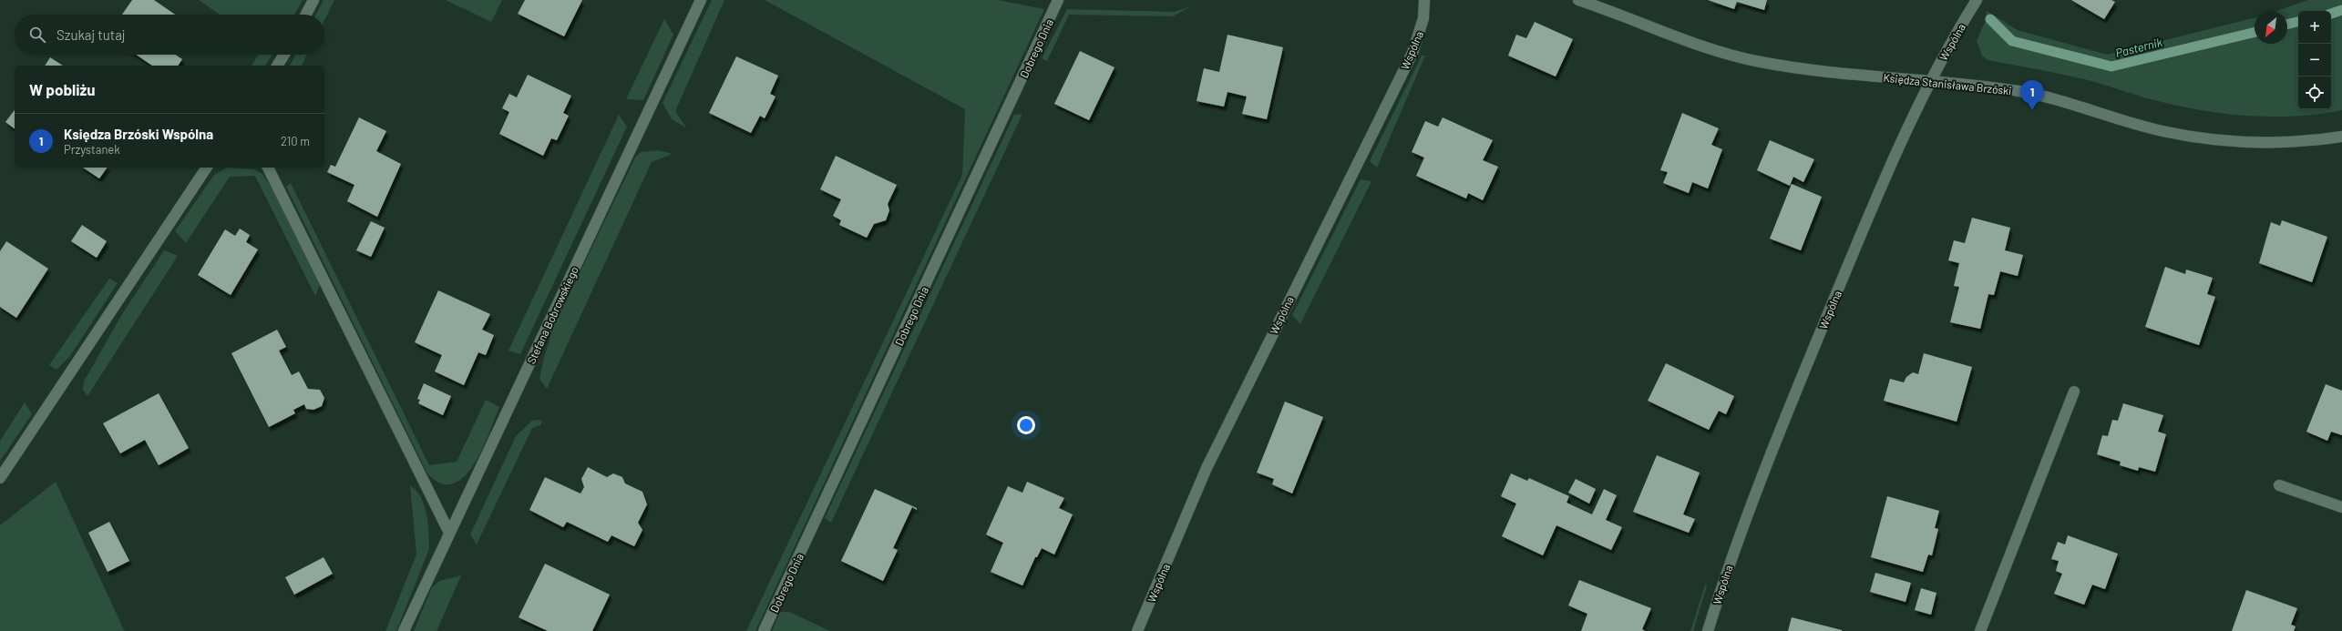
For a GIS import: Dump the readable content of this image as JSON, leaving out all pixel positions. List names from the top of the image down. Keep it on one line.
{"streets":{"street":["Wspólna","Dobrego Dnia","Księdza Stanisława Brzóski","Stefana Bobrowskiego"]},"crossings":[["Wspólna","Księdza Stanisława Brzóski"]],"water":["Pasternik"],"north":"bottom left","page":{"map_buttons":["+","−"],"search":"Szukaj tutaj","heading":"W pobliżu","pins":"1","list":[{"mark":"1","name":"Księdza Brzóski Wspólna","note":"Przystanek","value":"210 m"}]}}
